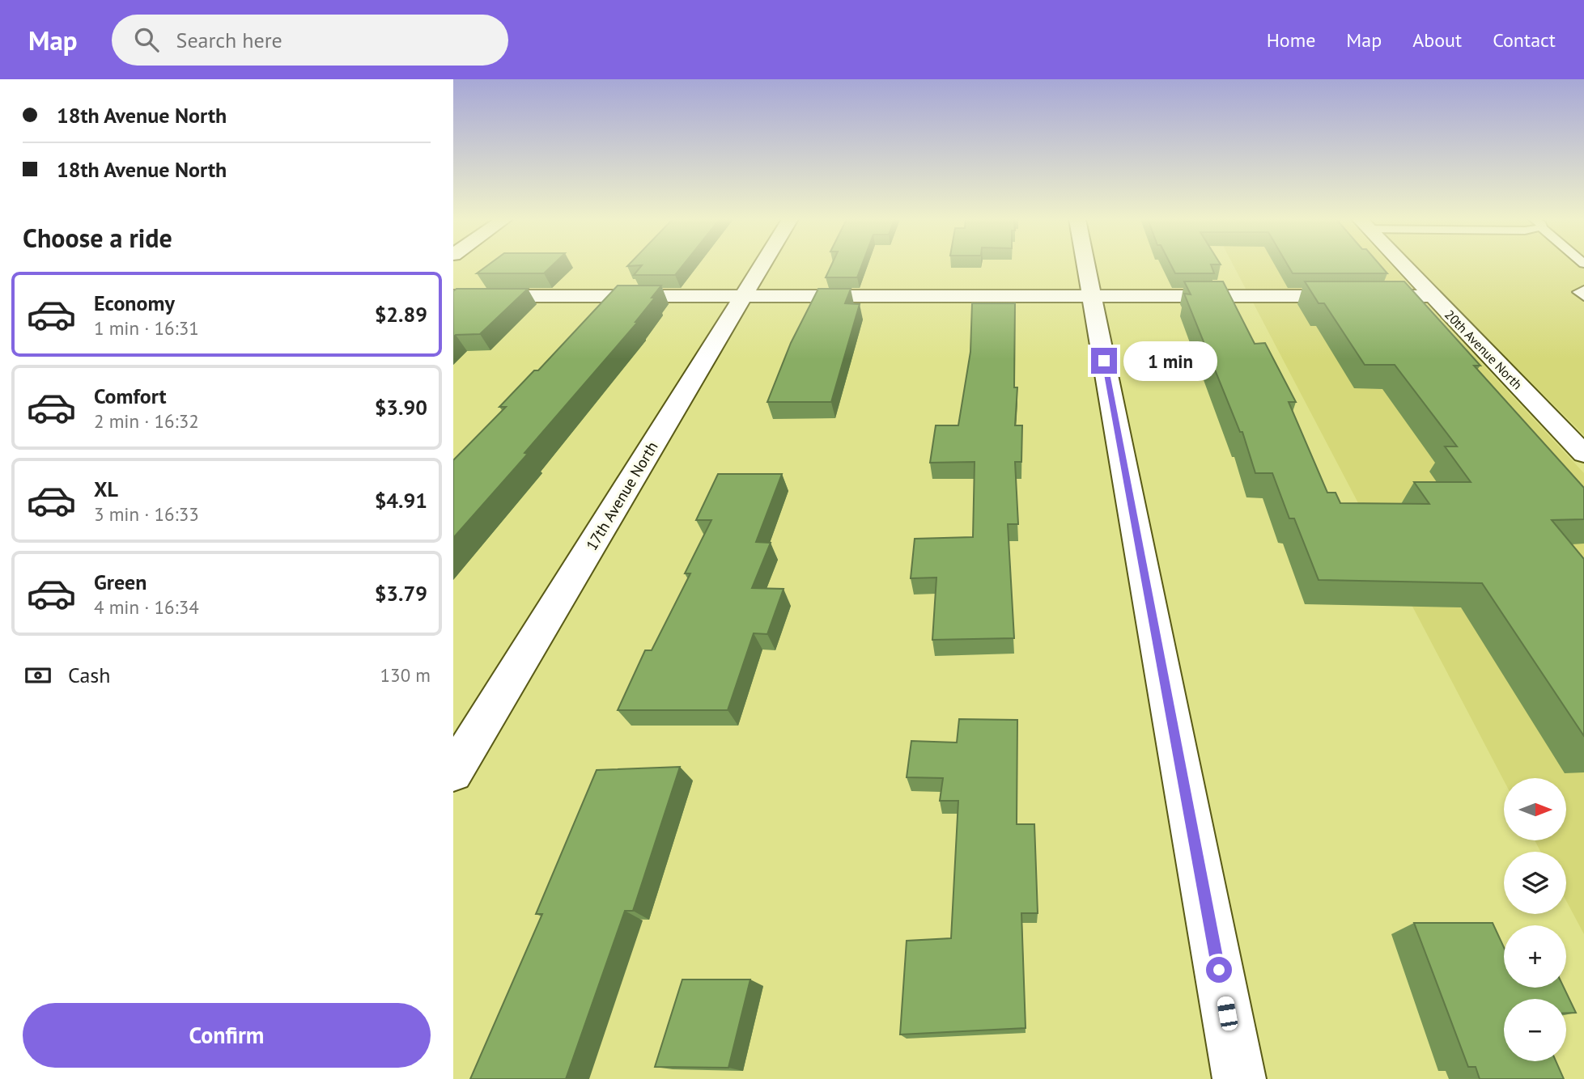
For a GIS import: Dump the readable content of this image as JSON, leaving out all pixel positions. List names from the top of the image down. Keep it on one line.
{"streets":{"street":["20th Avenue North","17th Avenue North"]},"north":"right","page":{"header":"Map","search":"Search here","nav":["Home","Map","About","Contact"],"banner":["18th Avenue North","18th Avenue North"],"heading":"Choose a ride","list":[{"name":"Economy","note":"1 min · 16:31","value":"$2.89"},{"name":"Comfort","note":"2 min · 16:32","value":"$3.90"},{"name":"XL","note":"3 min · 16:33","value":"$4.91"},{"name":"Green","note":"4 min · 16:34","value":"$3.79"}],"bubble":"1 min","pay":["Cash","130 m"],"map_buttons":["+","−"],"buttons":"Confirm"}}
